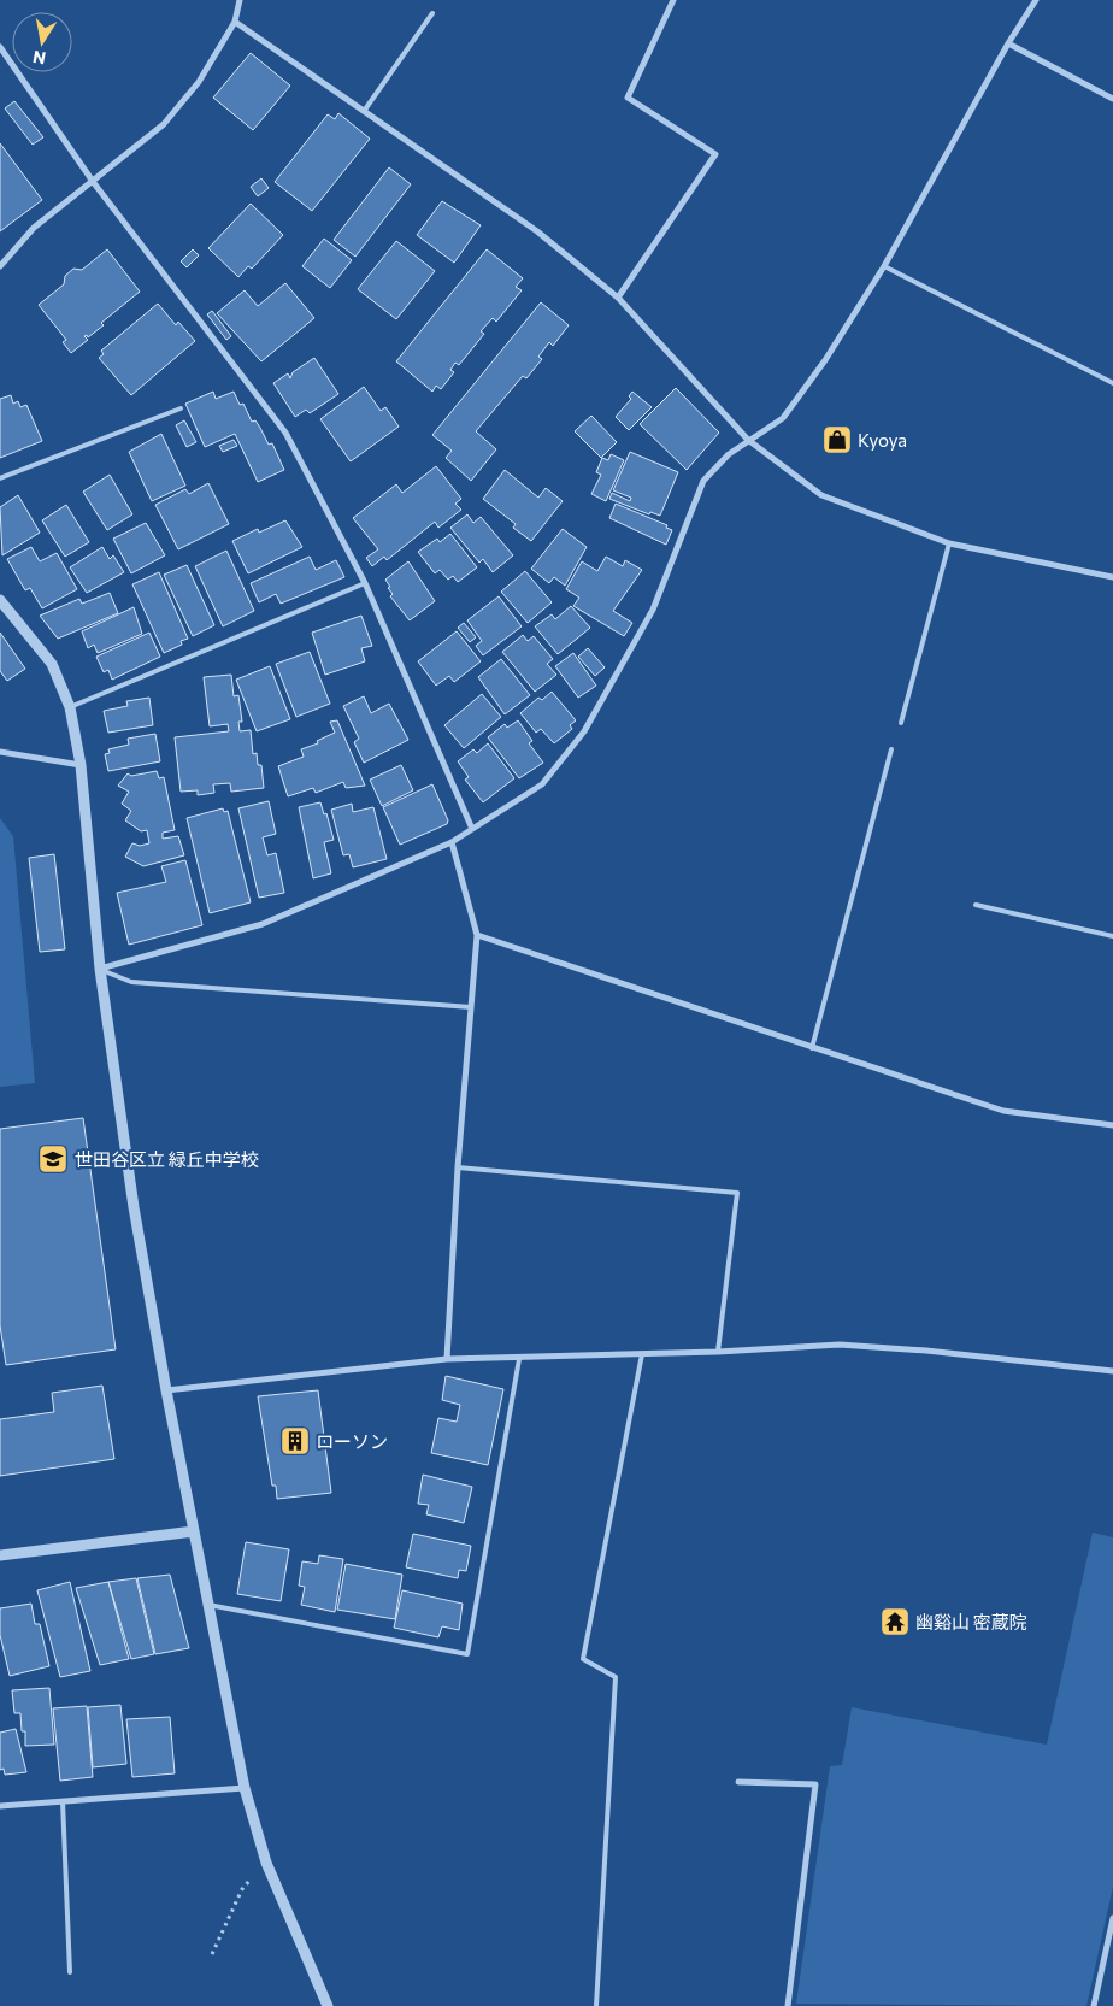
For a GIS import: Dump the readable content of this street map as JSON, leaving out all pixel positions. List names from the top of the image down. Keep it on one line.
{"places":{"shop":["Kyoya"],"school or university":["世田谷区立 緑丘中学校"],"building":["ローソン"],"temple":["幽谿山 密蔵院"]},"north":"bottom"}
